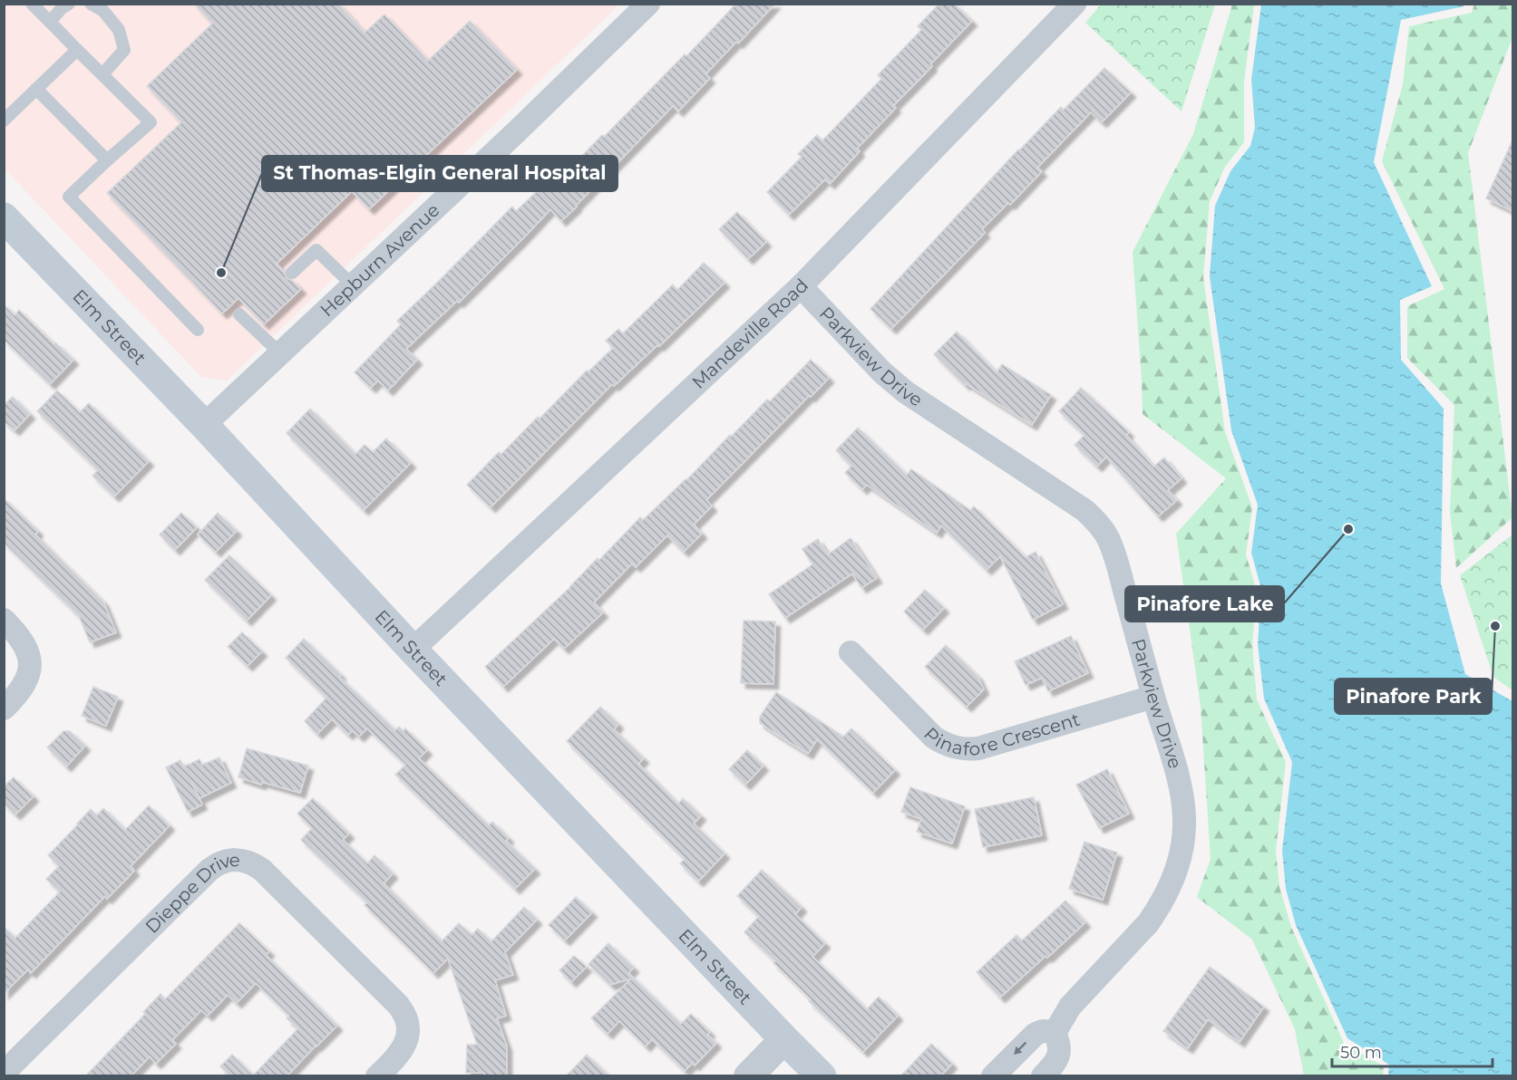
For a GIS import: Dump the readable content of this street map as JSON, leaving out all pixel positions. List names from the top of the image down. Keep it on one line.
{"streets":{"main road":["Elm Street"],"street":["Hepburn Avenue","Mandeville Road","Parkview Drive","Pinafore Crescent","Dieppe Drive"]},"crossings":[["Hepburn Avenue","Elm Street"],["Elm Street","Mandeville Road"],["Mandeville Road","Parkview Drive"],["Parkview Drive","Pinafore Crescent"]],"places":["St Thomas-Elgin General Hospital","Pinafore Lake","Pinafore Park"],"scale_bar":"50 m"}
